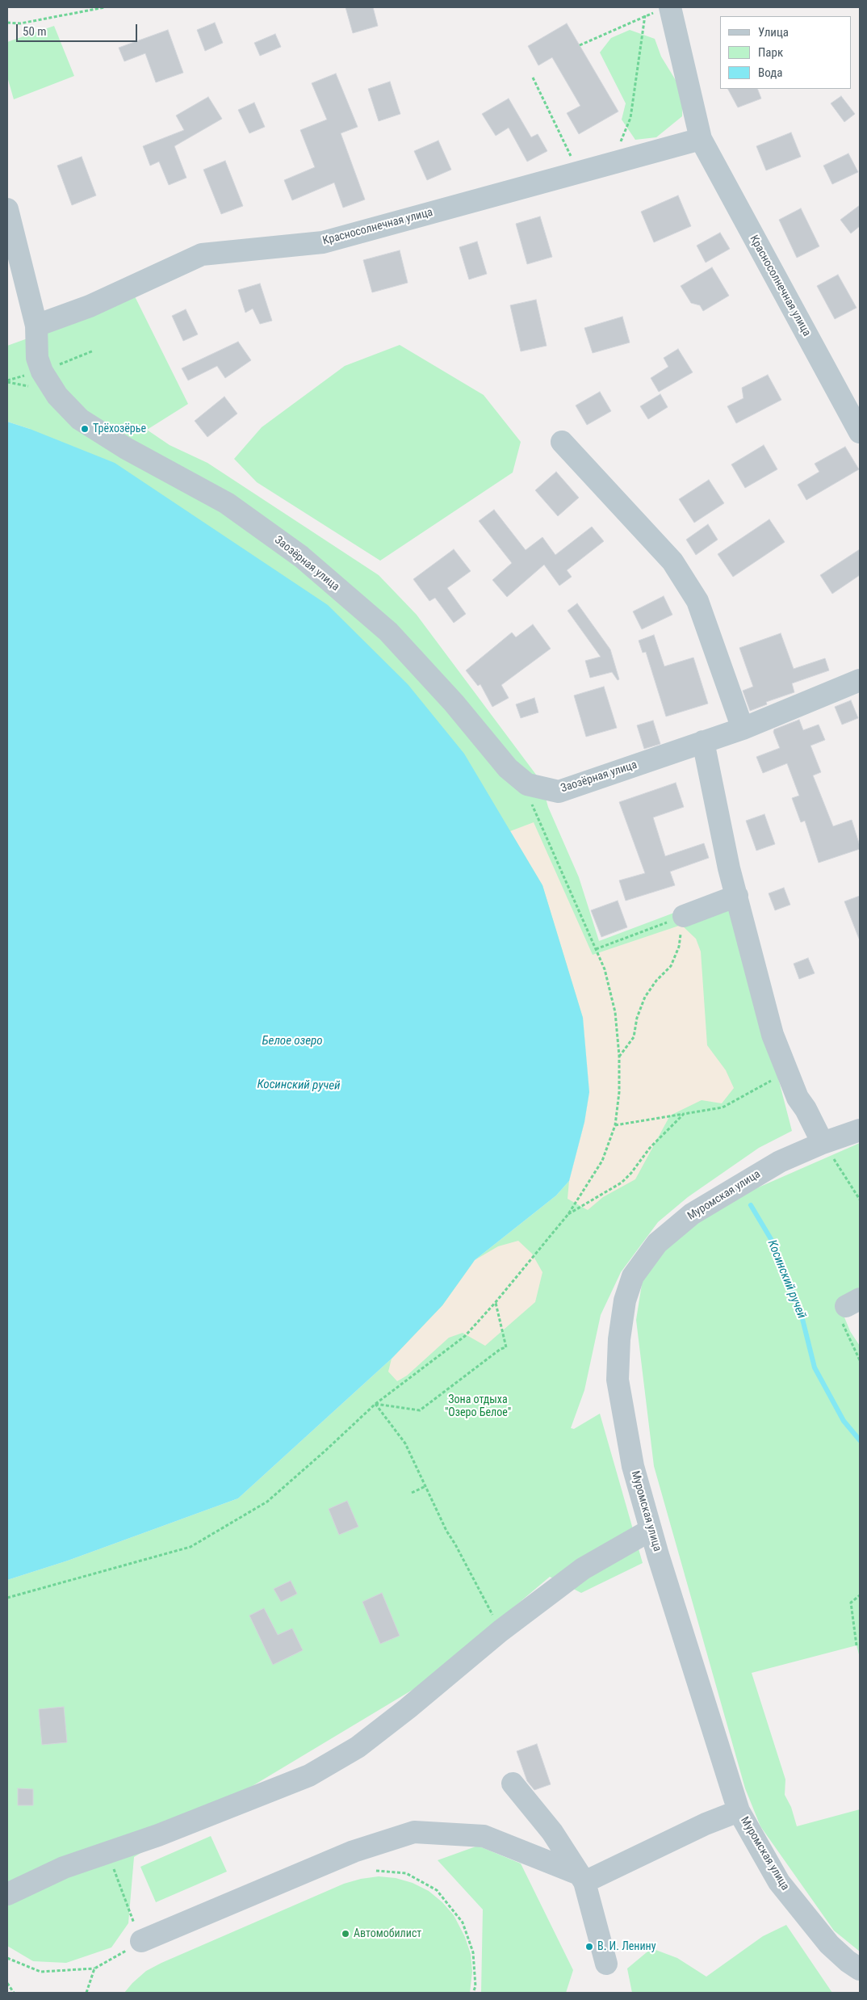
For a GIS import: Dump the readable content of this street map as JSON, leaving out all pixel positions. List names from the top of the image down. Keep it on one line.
{"streets":{"street":["Красносолнечная улица","Заозёрная улица","Муромская улица"]},"crossings":[["Красносолнечная улица","Заозёрная улица"]],"water":["Белое озеро","Косинский ручей"],"parks":["Зона отдыха \"Озеро Белое\""],"places":["Трёхозёрье","Автомобилист","В. И. Ленину"],"legend":["Улица","Парк","Вода"],"scale_bar":"50 m"}
